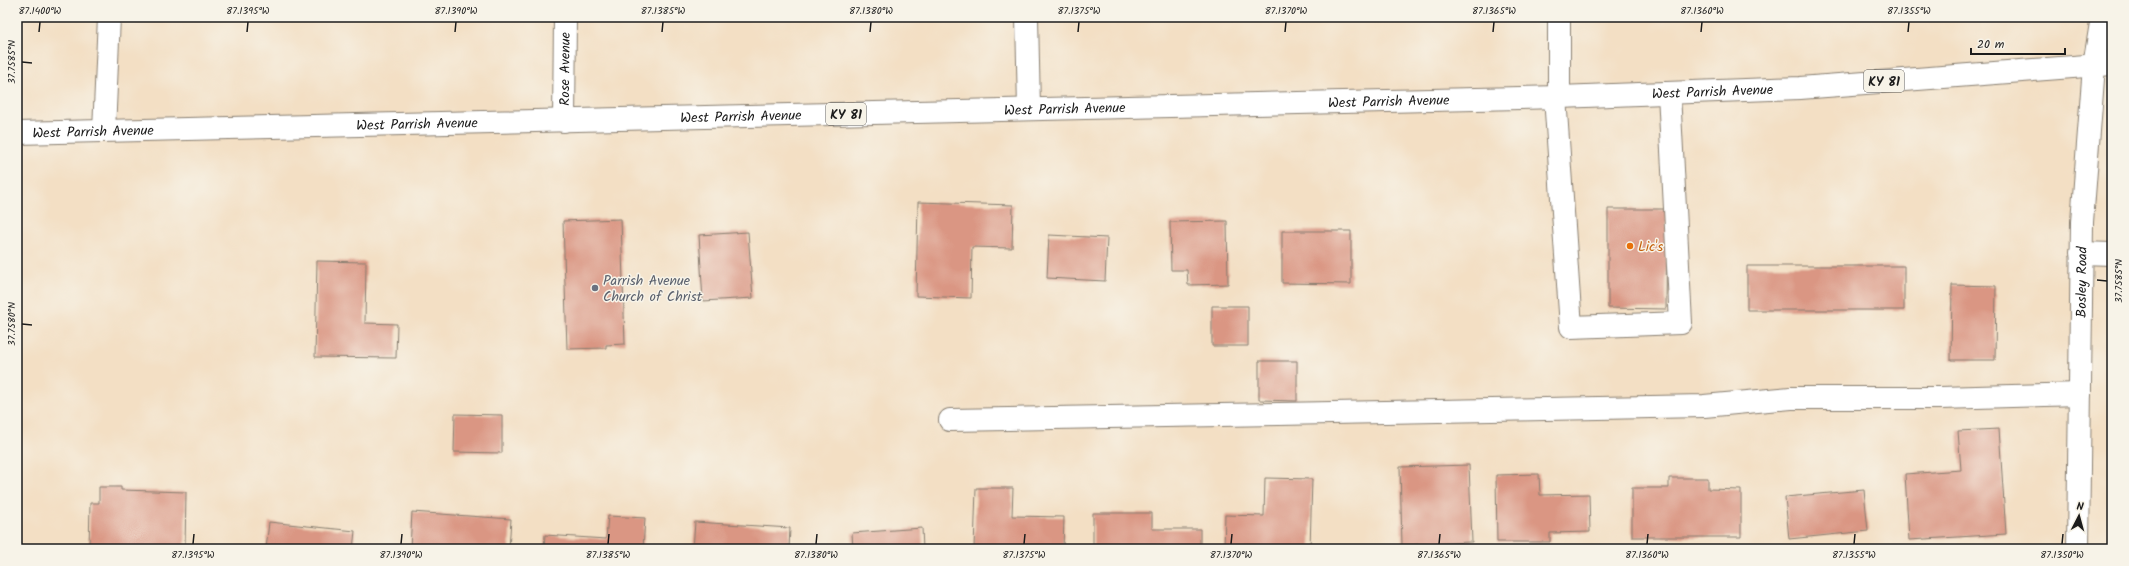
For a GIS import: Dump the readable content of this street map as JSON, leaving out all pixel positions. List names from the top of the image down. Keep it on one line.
{"streets":{"main road":["Rose Avenue","KY 81","West Parrish Avenue","Bosley Road"]},"crossings":[["Rose Avenue","West Parrish Avenue"],["West Parrish Avenue","Bosley Road"]],"places":["Lic's","Parrish Avenue Church of Christ"],"scale_bar":"20 m","north":"top","coordinates":["87.1400°W","87.1395°W","87.1390°W","87.1385°W","87.1380°W","87.1375°W","87.1370°W","87.1365°W","87.1360°W","87.1355°W","37.7585°N","37.7580°N","87.1350°W"]}
